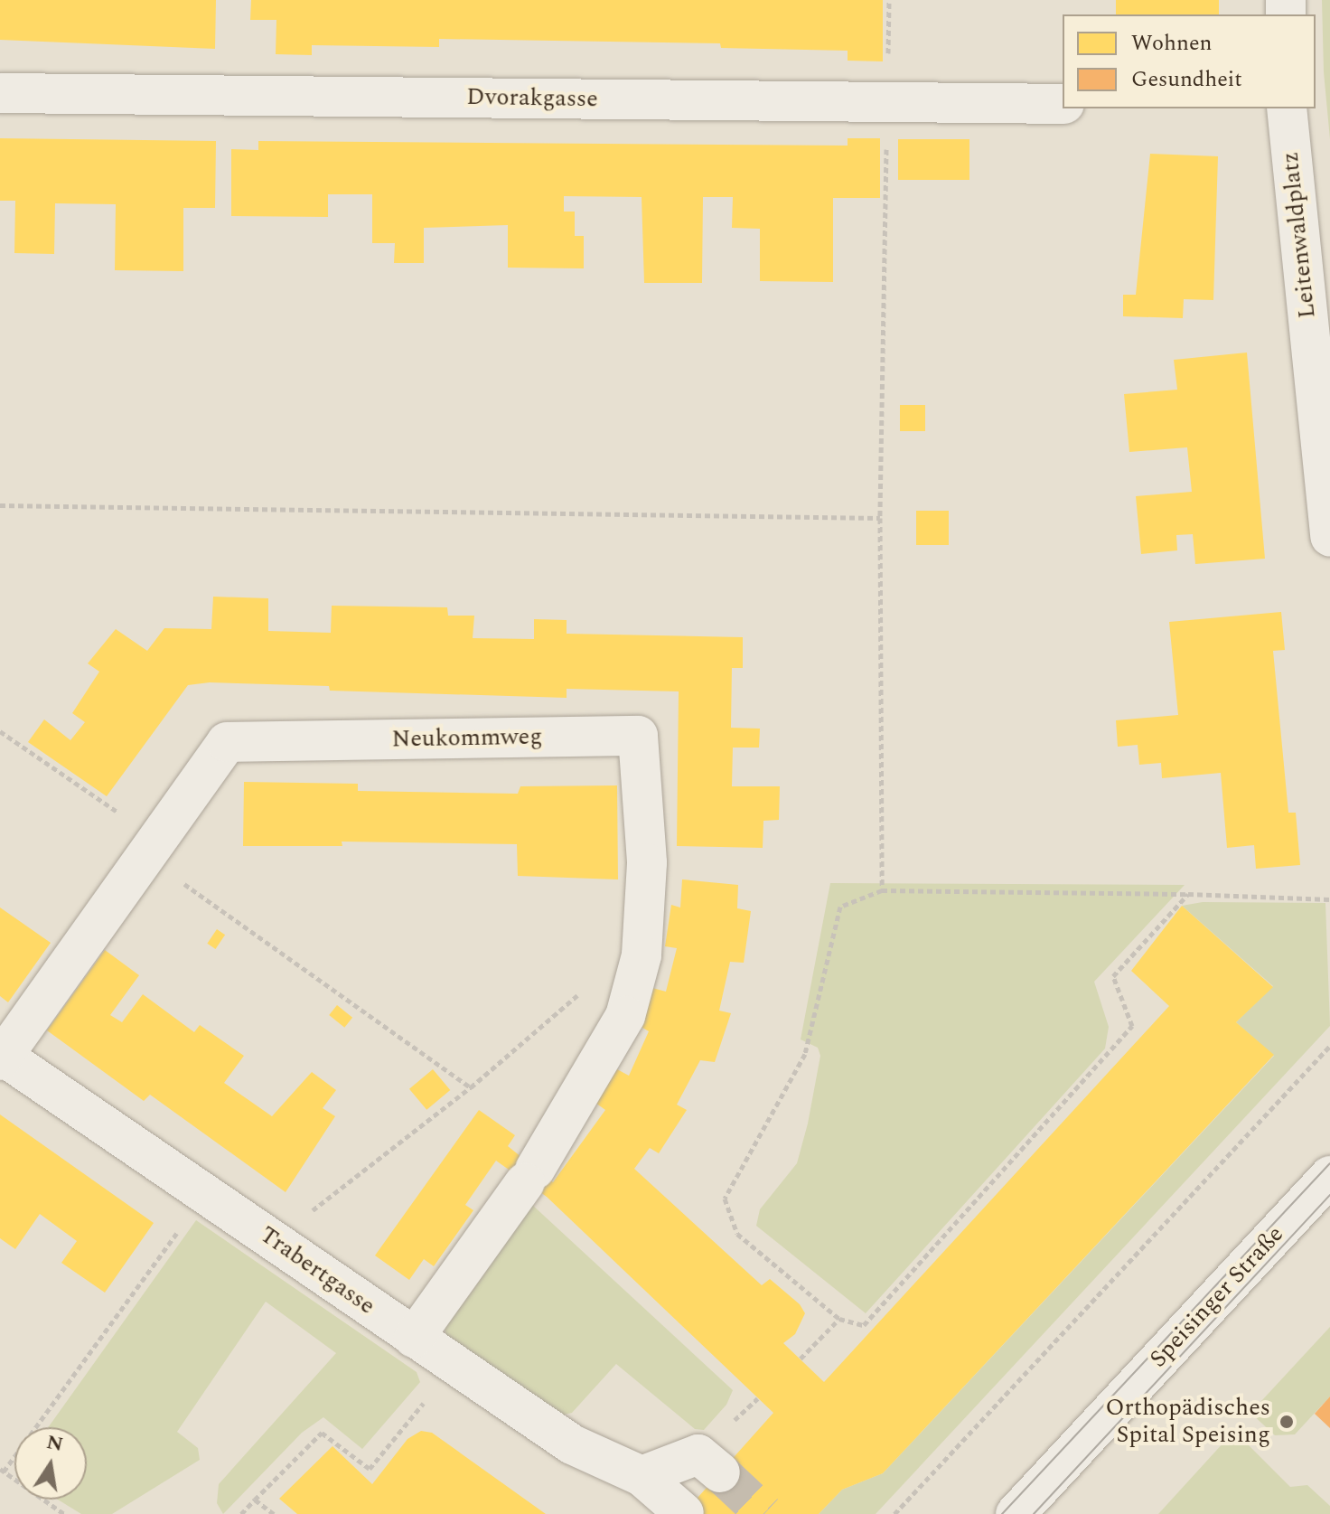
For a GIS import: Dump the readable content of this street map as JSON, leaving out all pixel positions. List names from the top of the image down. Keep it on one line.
{"streets":{"street":["Dvorakgasse","Leitenwaldplatz","Neukommweg","Trabertgasse","Speisinger Straße"]},"crossings":[["Neukommweg","Trabertgasse"]],"places":["Orthopädisches Spital Speising"],"legend":["Wohnen","Gesundheit"],"north":"top"}
